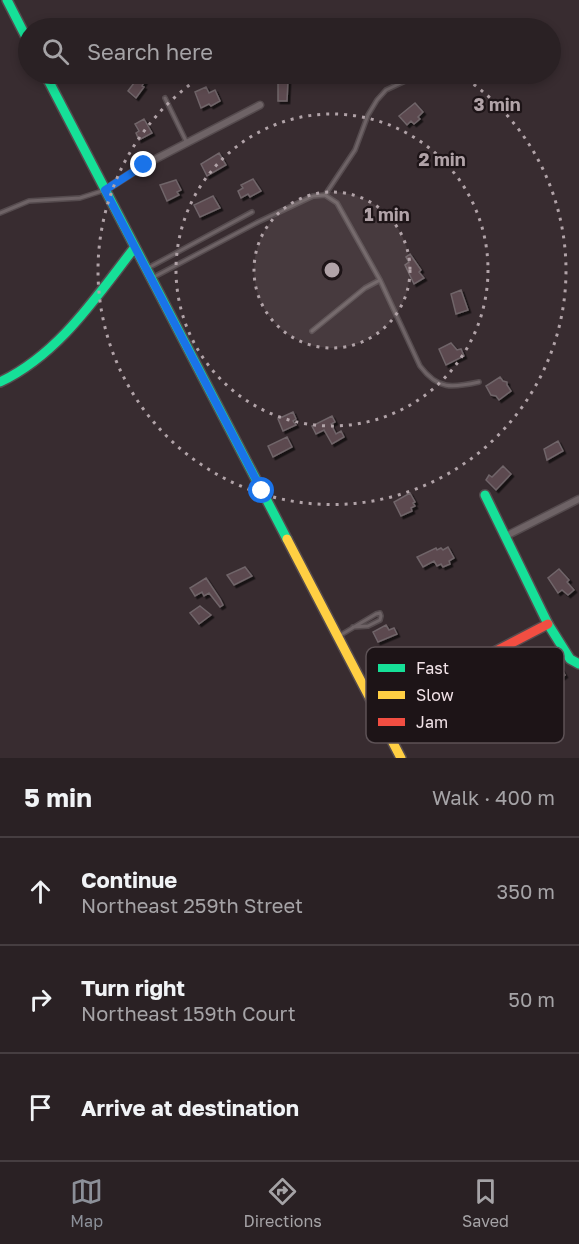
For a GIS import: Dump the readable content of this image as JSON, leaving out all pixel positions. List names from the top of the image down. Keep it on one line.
{"legend":["Fast","Slow","Jam"],"page":{"search":"Search here","heading":["5 min","Walk · 400 m"],"list":[["Continue","Northeast 259th Street","350 m"],["Turn right","Northeast 159th Court","50 m"],"Arrive at destination"],"nav":["Map","Directions","Saved"]},"rings":["3 min","2 min","1 min"]}
